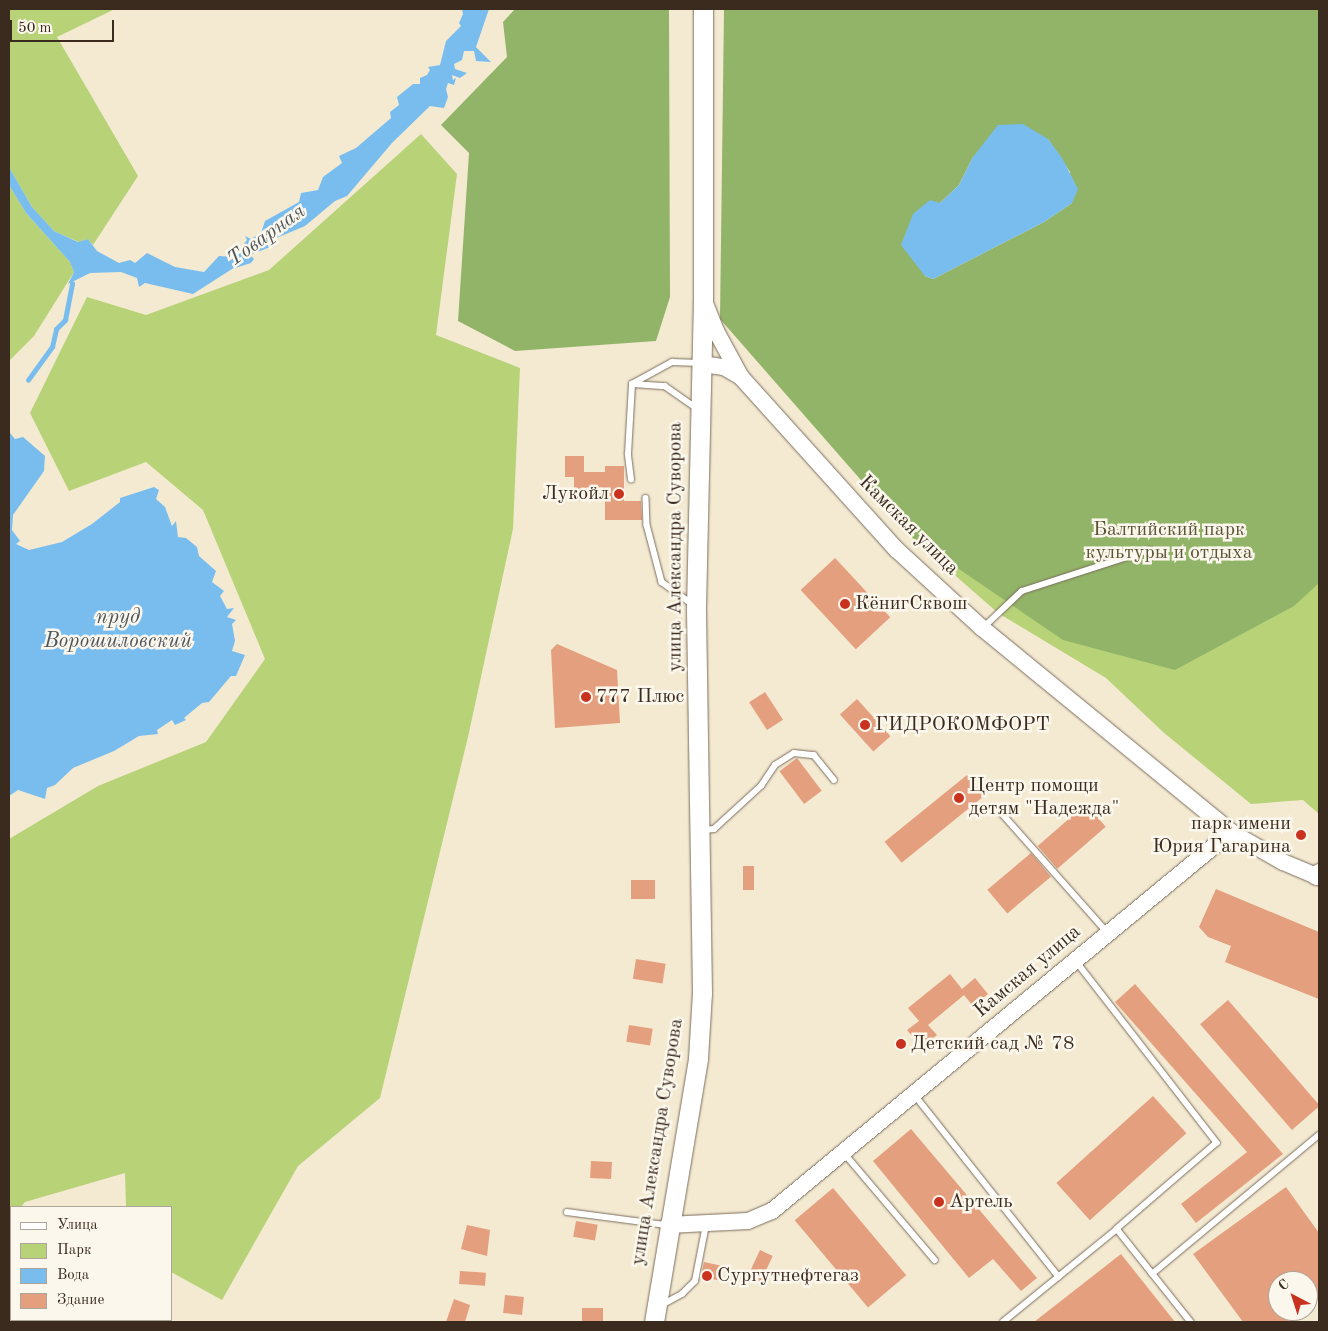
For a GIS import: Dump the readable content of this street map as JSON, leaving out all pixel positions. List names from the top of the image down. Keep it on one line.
{"streets":{"main road":["Камская улица","улица Александра Суворова"]},"crossings":[["Камская улица","улица Александра Суворова"]],"water":["Товарная","пруд Ворошиловский"],"parks":["Балтийский парк культуры и отдыха"],"places":["Лукойл","КёнигСквош","777 Плюс","ГИДРОКОМФОРТ","Центр помощи детям \"Надежда\"","парк имени Юрия Гагарина","Детский сад № 78","Артель","Сургутнефтегаз"],"legend":["Улица","Парк","Вода","Здание"],"scale_bar":"50 m","north":"top left"}
